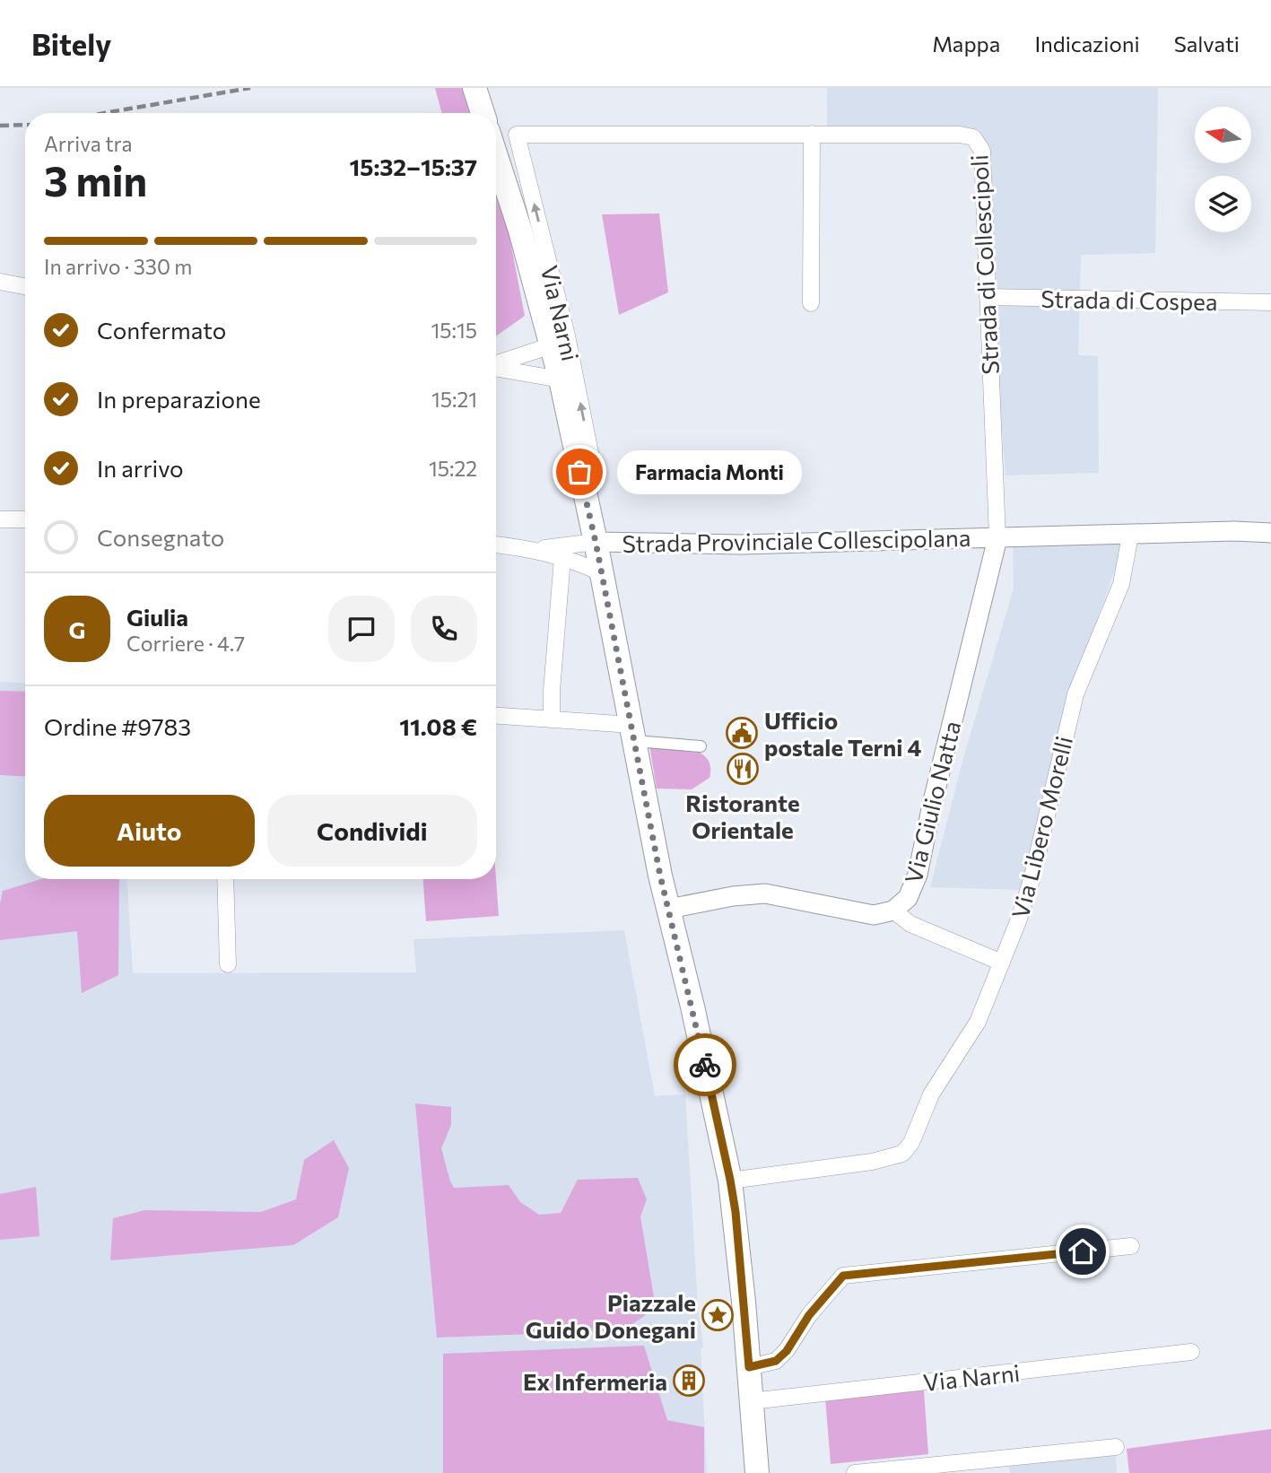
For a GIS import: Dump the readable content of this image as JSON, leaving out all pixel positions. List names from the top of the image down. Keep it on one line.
{"streets":{"main road":["Via Narni"],"street":["Strada di Collescipoli","Strada di Cospea","Strada Provinciale Collescipolana","Via Giulio Natta","Via Libero Morelli"]},"crossings":[["Strada di Collescipoli","Strada di Cospea"],["Strada di Collescipoli","Via Narni"],["Strada di Collescipoli","Strada Provinciale Collescipolana"],["Strada di Collescipoli","Via Giulio Natta"],["Via Narni","Strada Provinciale Collescipolana"],["Via Narni","Via Giulio Natta"],["Via Narni","Via Libero Morelli"],["Strada Provinciale Collescipolana","Via Giulio Natta"]],"places":{"other":["Farmacia Monti"],"public building":["Ufficio postale Terni 4"],"restaurant":["Ristorante Orientale"],"place":["Piazzale Guido Donegani"],"building":["Ex Infermeria"]},"north":"left","page":{"header":"Bitely","nav":["Mappa","Indicazioni","Salvati"],"heading":["3 min","Arriva tra","15:32–15:37"],"panel":["Giulia","Corriere · 4.7","Ordine #9783","11.08 €"],"bar":"In arrivo · 330 m","list":[["Confermato","15:15"],["In preparazione","15:21"],["In arrivo","15:22"],"Consegnato"],"bubble":"Farmacia Monti","round":"G","buttons":["Aiuto","Condividi"]}}
